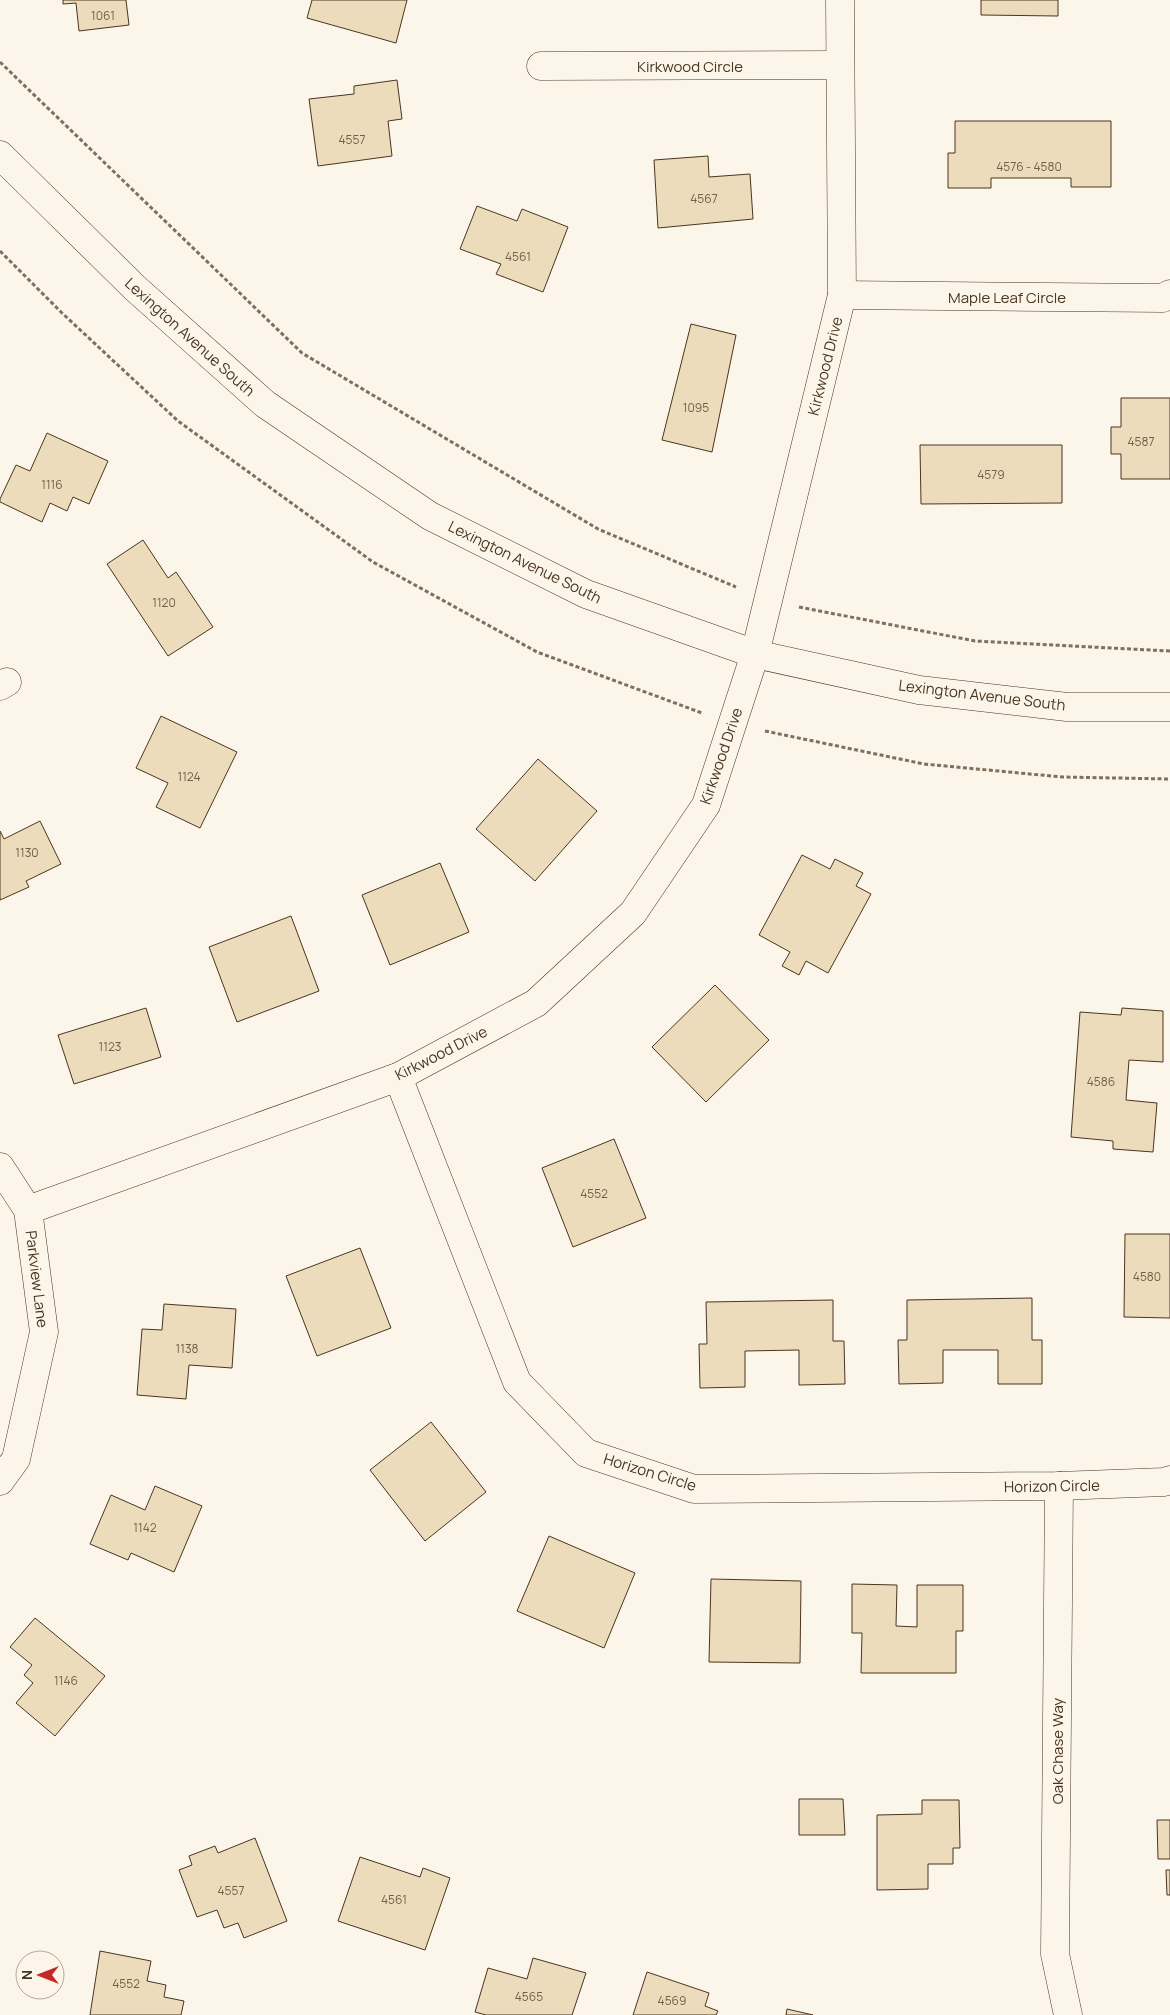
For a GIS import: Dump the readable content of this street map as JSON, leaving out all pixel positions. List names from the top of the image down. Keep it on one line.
{"streets":{"street":["Kirkwood Circle","Maple Leaf Circle","Lexington Avenue South","Kirkwood Drive","Parkview Lane","Horizon Circle","Oak Chase Way"]},"crossings":[["Kirkwood Circle","Kirkwood Drive"],["Maple Leaf Circle","Kirkwood Drive"],["Lexington Avenue South","Kirkwood Drive"],["Kirkwood Drive","Parkview Lane"],["Kirkwood Drive","Horizon Circle"],["Horizon Circle","Oak Chase Way"]],"house_numbers":["1061","4557","4576 - 4580","4567","4561","1095","4587","4579","1116","1120","1124","1130","1123","4586","4552","4580","1138","1142","1146","4557","4561","4552","4565","4569"],"north":"left"}
